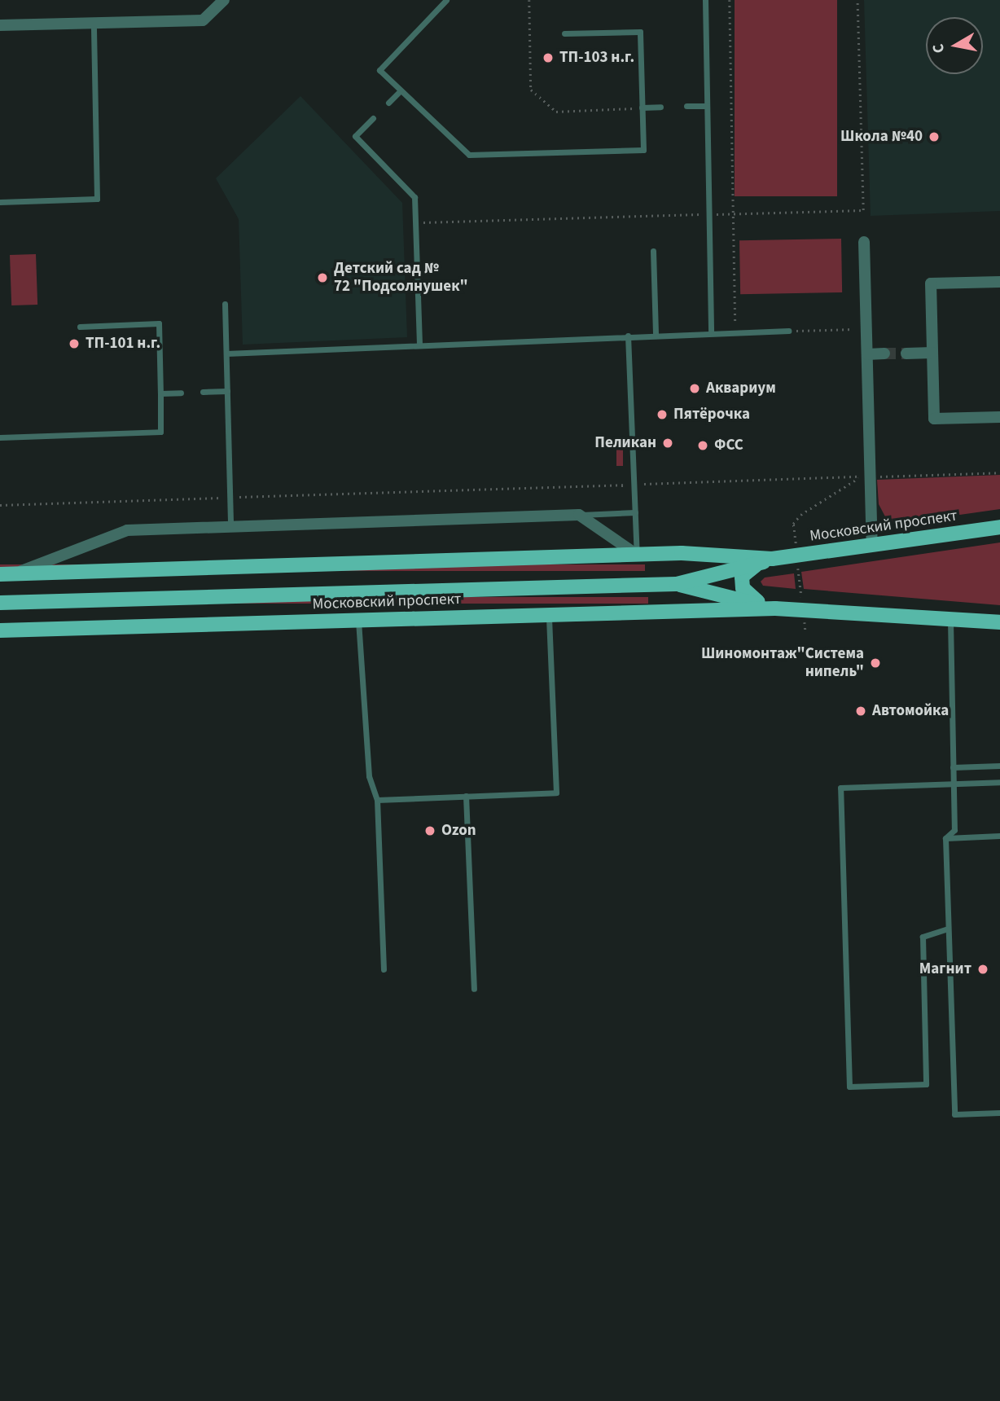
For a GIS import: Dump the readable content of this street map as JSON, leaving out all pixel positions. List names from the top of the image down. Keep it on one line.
{"streets":{"main road":["Московский проспект"]},"places":["ТП-103 н.г.","Школа №40","Детский сад № 72 \"Подсолнушек\"","ТП-101 н.г.","Аквариум","Пятёрочка","Пеликан","ФСС","Шиномонтаж\"Система нипель\"","Автомойка","Ozon","Магнит"],"north":"left"}
